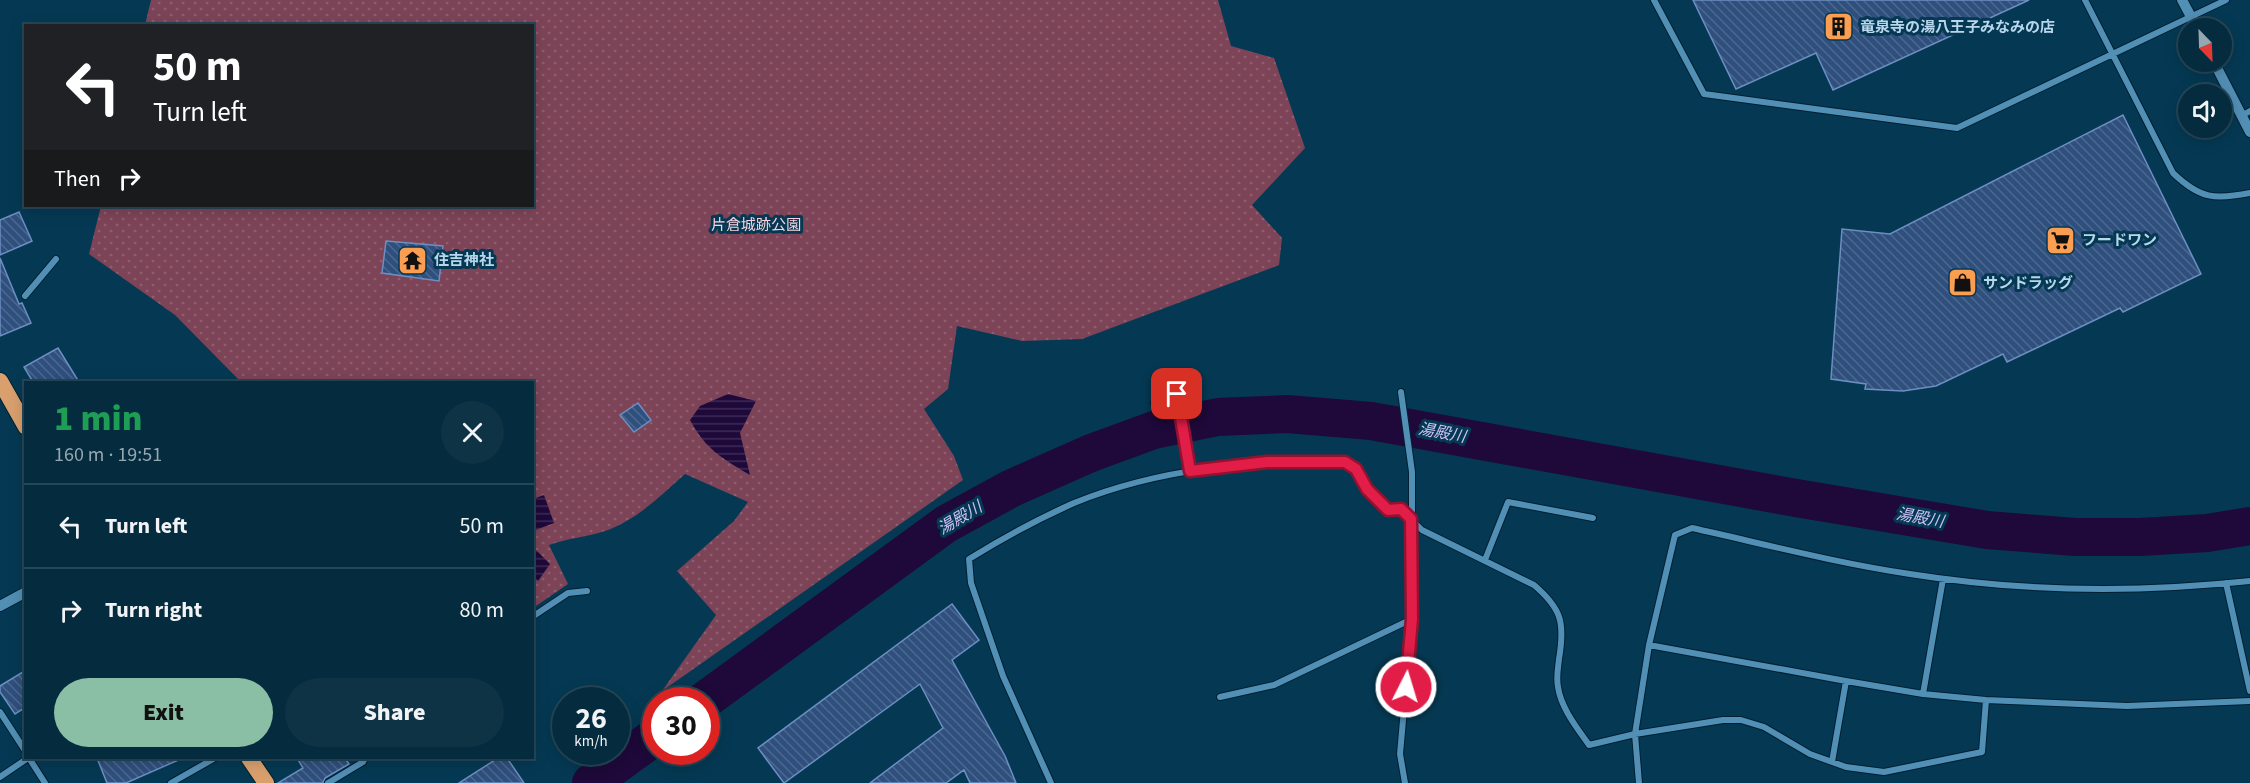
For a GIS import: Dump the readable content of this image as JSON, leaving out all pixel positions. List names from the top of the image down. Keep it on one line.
{"water":["湯殿川"],"parks":["片倉城跡公園"],"places":{"building":["竜泉寺の湯八王子みなみの店"],"supermarket":["フードワン"],"temple":["住吉神社"],"shop":["サンドラッグ"]},"north":"bottom right","page":{"turn":["50 m","Turn left"],"then":"Then","heading":["1 min","160 m · 19:51"],"list":[{"name":"Turn left","value":"50 m"},{"name":"Turn right","value":"80 m"}],"buttons":["Exit","Share"],"speed":"26 km/h","limit":"30"}}
